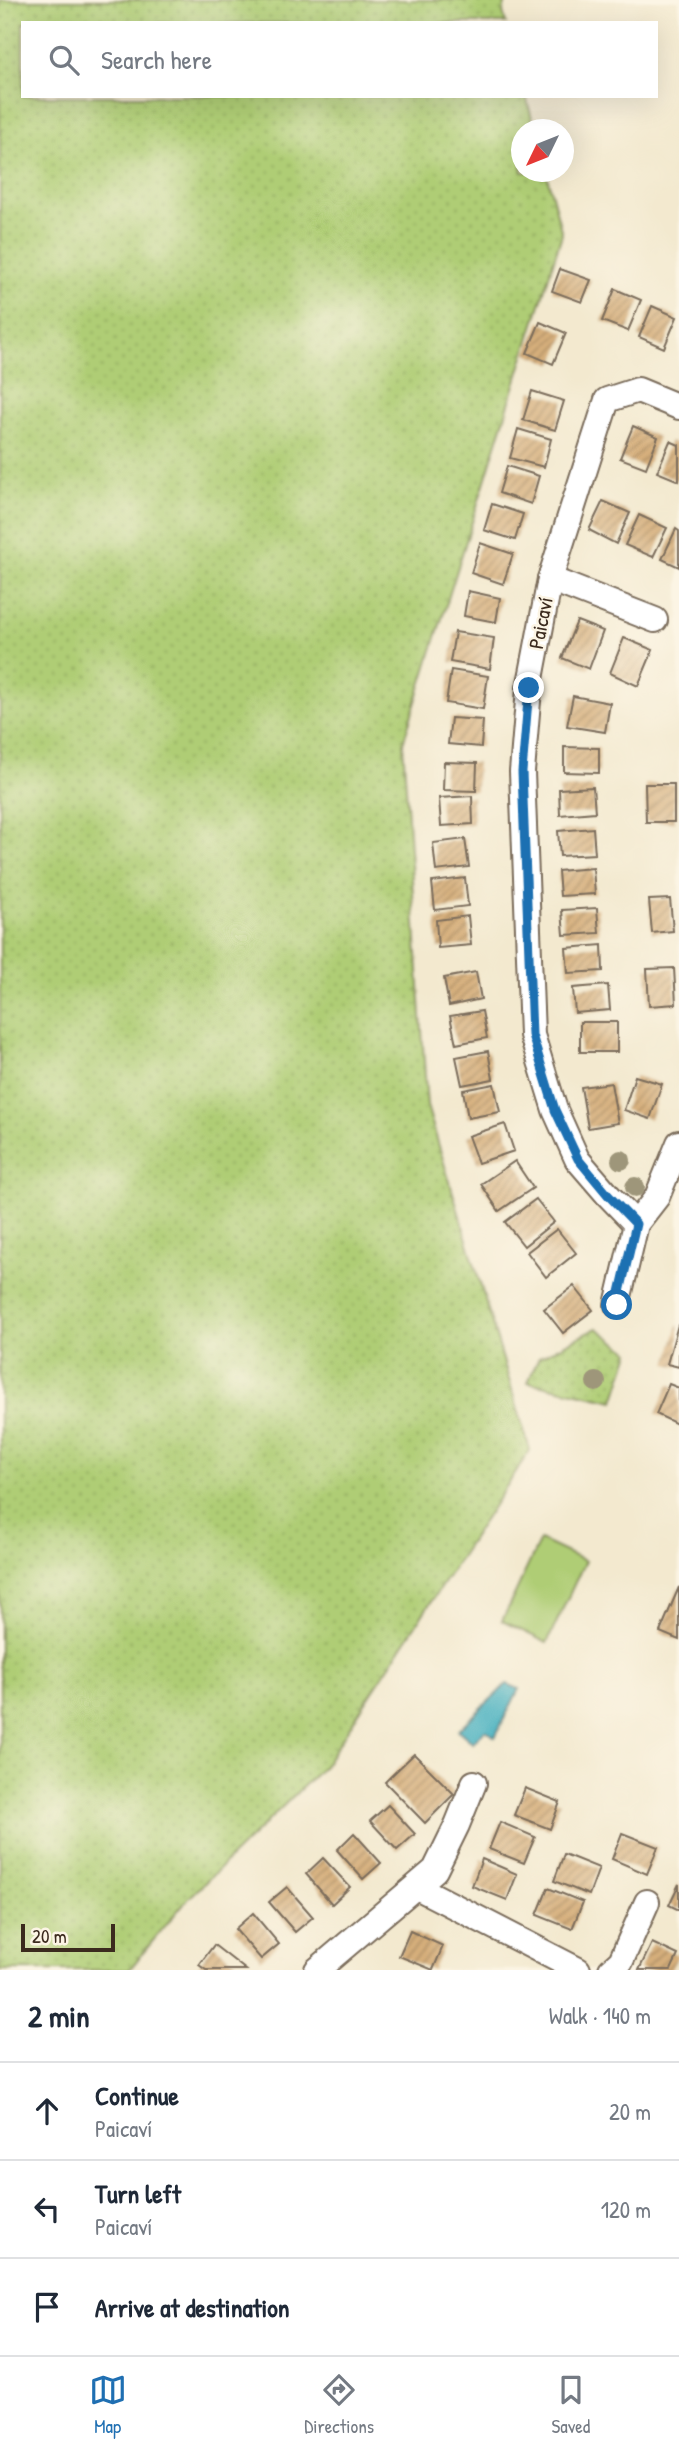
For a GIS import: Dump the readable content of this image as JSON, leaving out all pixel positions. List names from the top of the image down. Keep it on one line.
{"streets":{"street":["Paicaví"]},"scale_bar":"20 m","north":"bottom left","page":{"search":"Search here","scale":"20 m","heading":["2 min","Walk · 140 m"],"list":[["Continue","Paicaví","20 m"],["Turn left","Paicaví","120 m"],"Arrive at destination"],"nav":["Map","Directions","Saved"]}}
